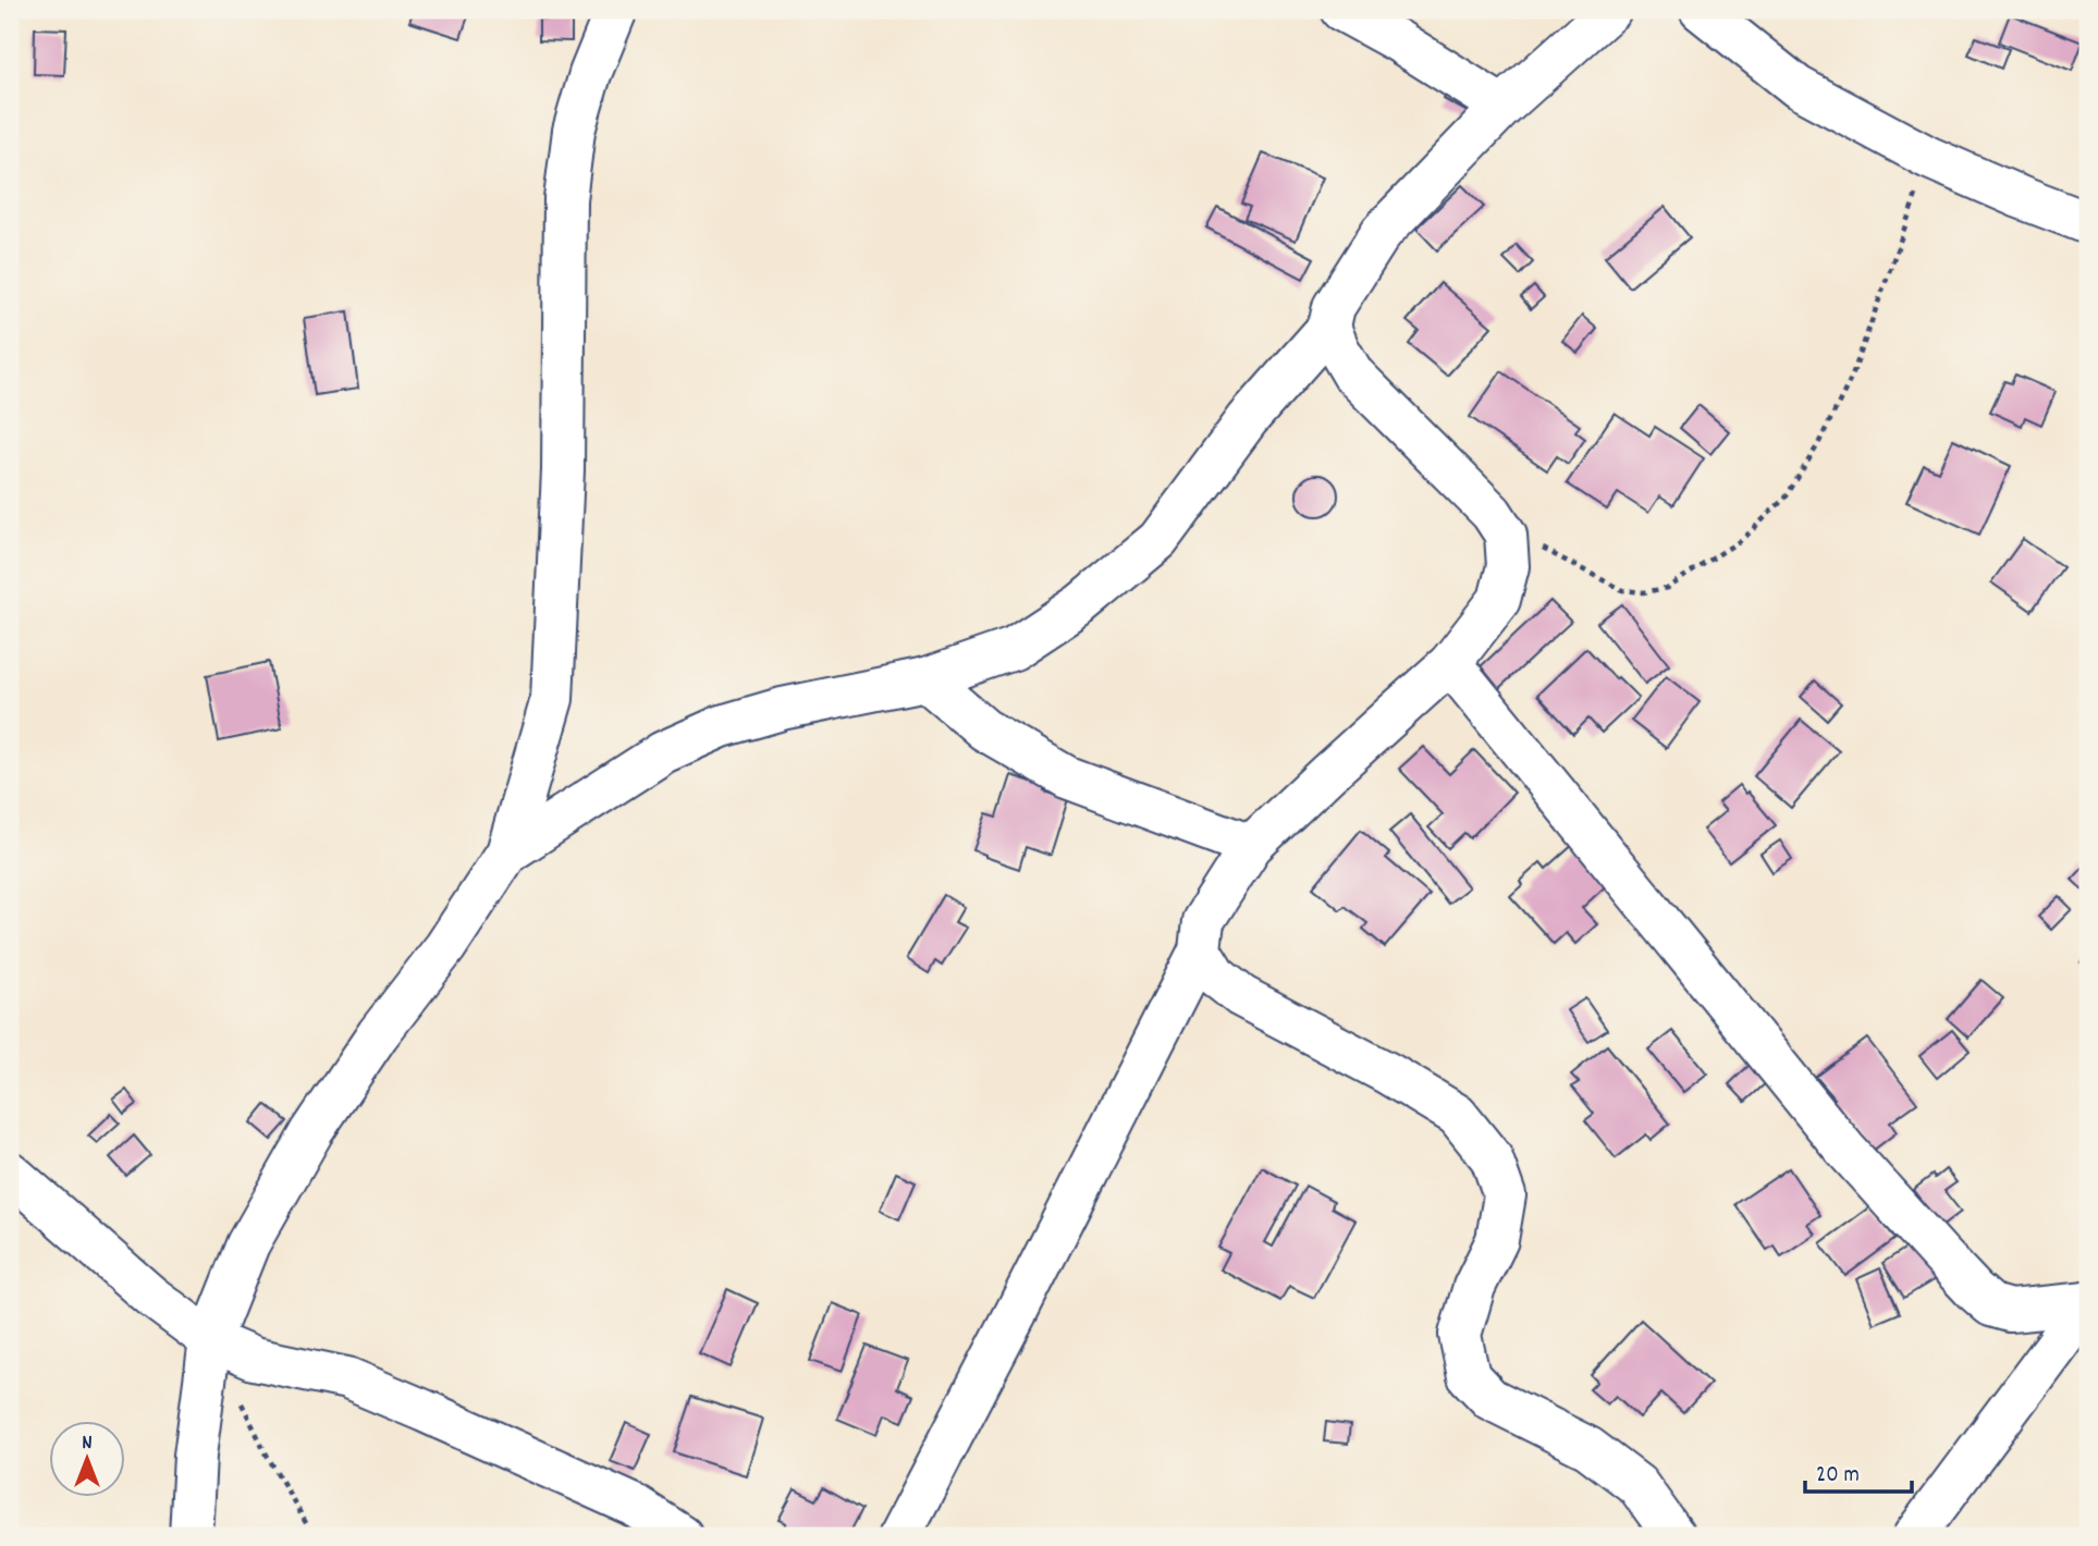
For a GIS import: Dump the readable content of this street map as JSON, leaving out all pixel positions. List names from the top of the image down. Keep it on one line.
{"scale_bar":"20 m","north":"top"}
